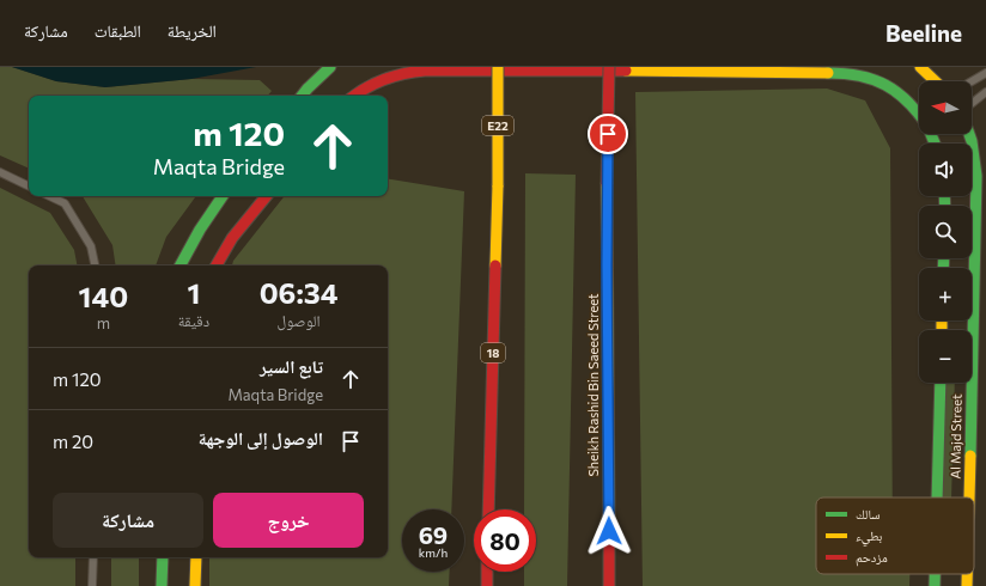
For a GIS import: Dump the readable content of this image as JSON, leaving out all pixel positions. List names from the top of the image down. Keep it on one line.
{"streets":{"main road":["E22","18","Sheikh Rashid Bin Saeed Street","Al Majd Street"]},"crossings":[["E22","18"]],"legend":["سالك","بطيء","مزدحم"],"north":"left","page":{"header":"Beeline","nav":["الخريطة","الطبقات","مشاركة"],"map_buttons":["+","−"],"turn":["120 m","Maqta Bridge"],"eta":["06:34","الوصول","1","دقيقة","140","m"],"list":[{"name":"تابع السير","note":"Maqta Bridge","value":"120 m"},{"name":"الوصول إلى الوجهة","value":"20 m"}],"buttons":["خروج","مشاركة"],"speed":"69 km/h","limit":"80"}}
